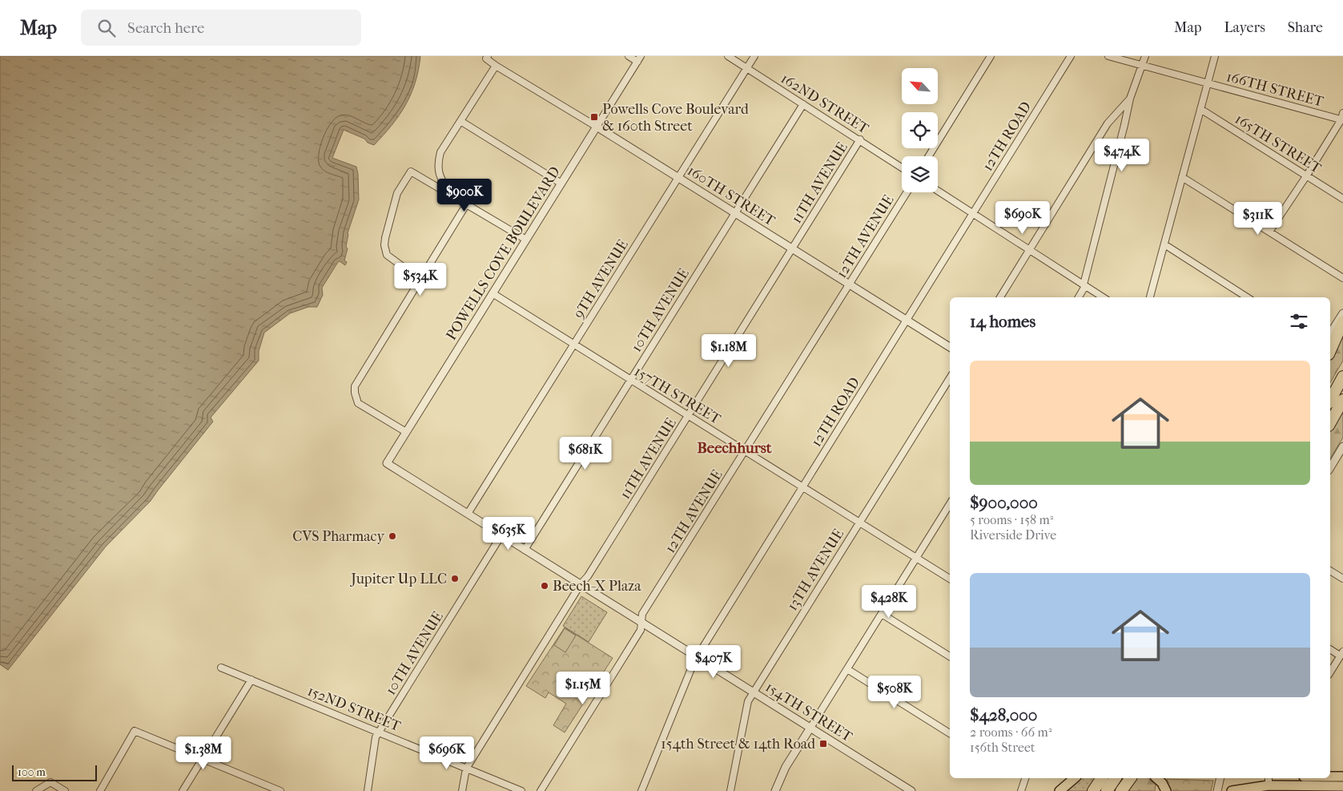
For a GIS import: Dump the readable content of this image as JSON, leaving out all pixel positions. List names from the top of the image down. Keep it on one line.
{"streets":{"street":["166TH STREET","162ND STREET","12TH ROAD","165TH STREET","11TH AVENUE","160TH STREET","12TH AVENUE","POWELLS COVE BOULEVARD","9TH AVENUE","10TH AVENUE","157TH STREET","13TH AVENUE","152ND STREET","154TH STREET"]},"crossings":[["162ND STREET","11TH AVENUE"],["162ND STREET","9TH AVENUE"],["162ND STREET","10TH AVENUE"],["12TH ROAD","160TH STREET"],["12TH ROAD","157TH STREET"],["12TH ROAD","154TH STREET"],["11TH AVENUE","160TH STREET"],["11TH AVENUE","157TH STREET"],["11TH AVENUE","152ND STREET"],["11TH AVENUE","154TH STREET"],["160TH STREET","12TH AVENUE"],["160TH STREET","POWELLS COVE BOULEVARD"],["160TH STREET","9TH AVENUE"],["160TH STREET","10TH AVENUE"],["12TH AVENUE","157TH STREET"],["12TH AVENUE","154TH STREET"],["POWELLS COVE BOULEVARD","157TH STREET"],["POWELLS COVE BOULEVARD","154TH STREET"],["9TH AVENUE","157TH STREET"],["9TH AVENUE","154TH STREET"],["10TH AVENUE","157TH STREET"],["10TH AVENUE","152ND STREET"],["10TH AVENUE","154TH STREET"],["157TH STREET","13TH AVENUE"],["13TH AVENUE","154TH STREET"]],"districts":["Beechhurst"],"places":{"transit":["Powells Cove Boulevard & 160th Street","154th Street & 14th Road"],"other":["CVS Pharmacy","Jupiter Up LLC","Beech-X Plaza"]},"scale_bar":"100 m","north":"top left","page":{"header":"Map","search":"Search here","nav":["Map","Layers","Share"],"price":["$474K","$900K","$690K","$311K","$534K","$1.18M","$681K","$635K","$428K","$407K","$1.15M","$508K","$1.38M","$696K"],"heading":"14 homes","list":[{"name":"$900,000","note":"5 rooms · 158 m² · Riverside Drive"},{"name":"$428,000","note":"2 rooms · 66 m² · 156th Street"}],"scale":"100 m"}}
